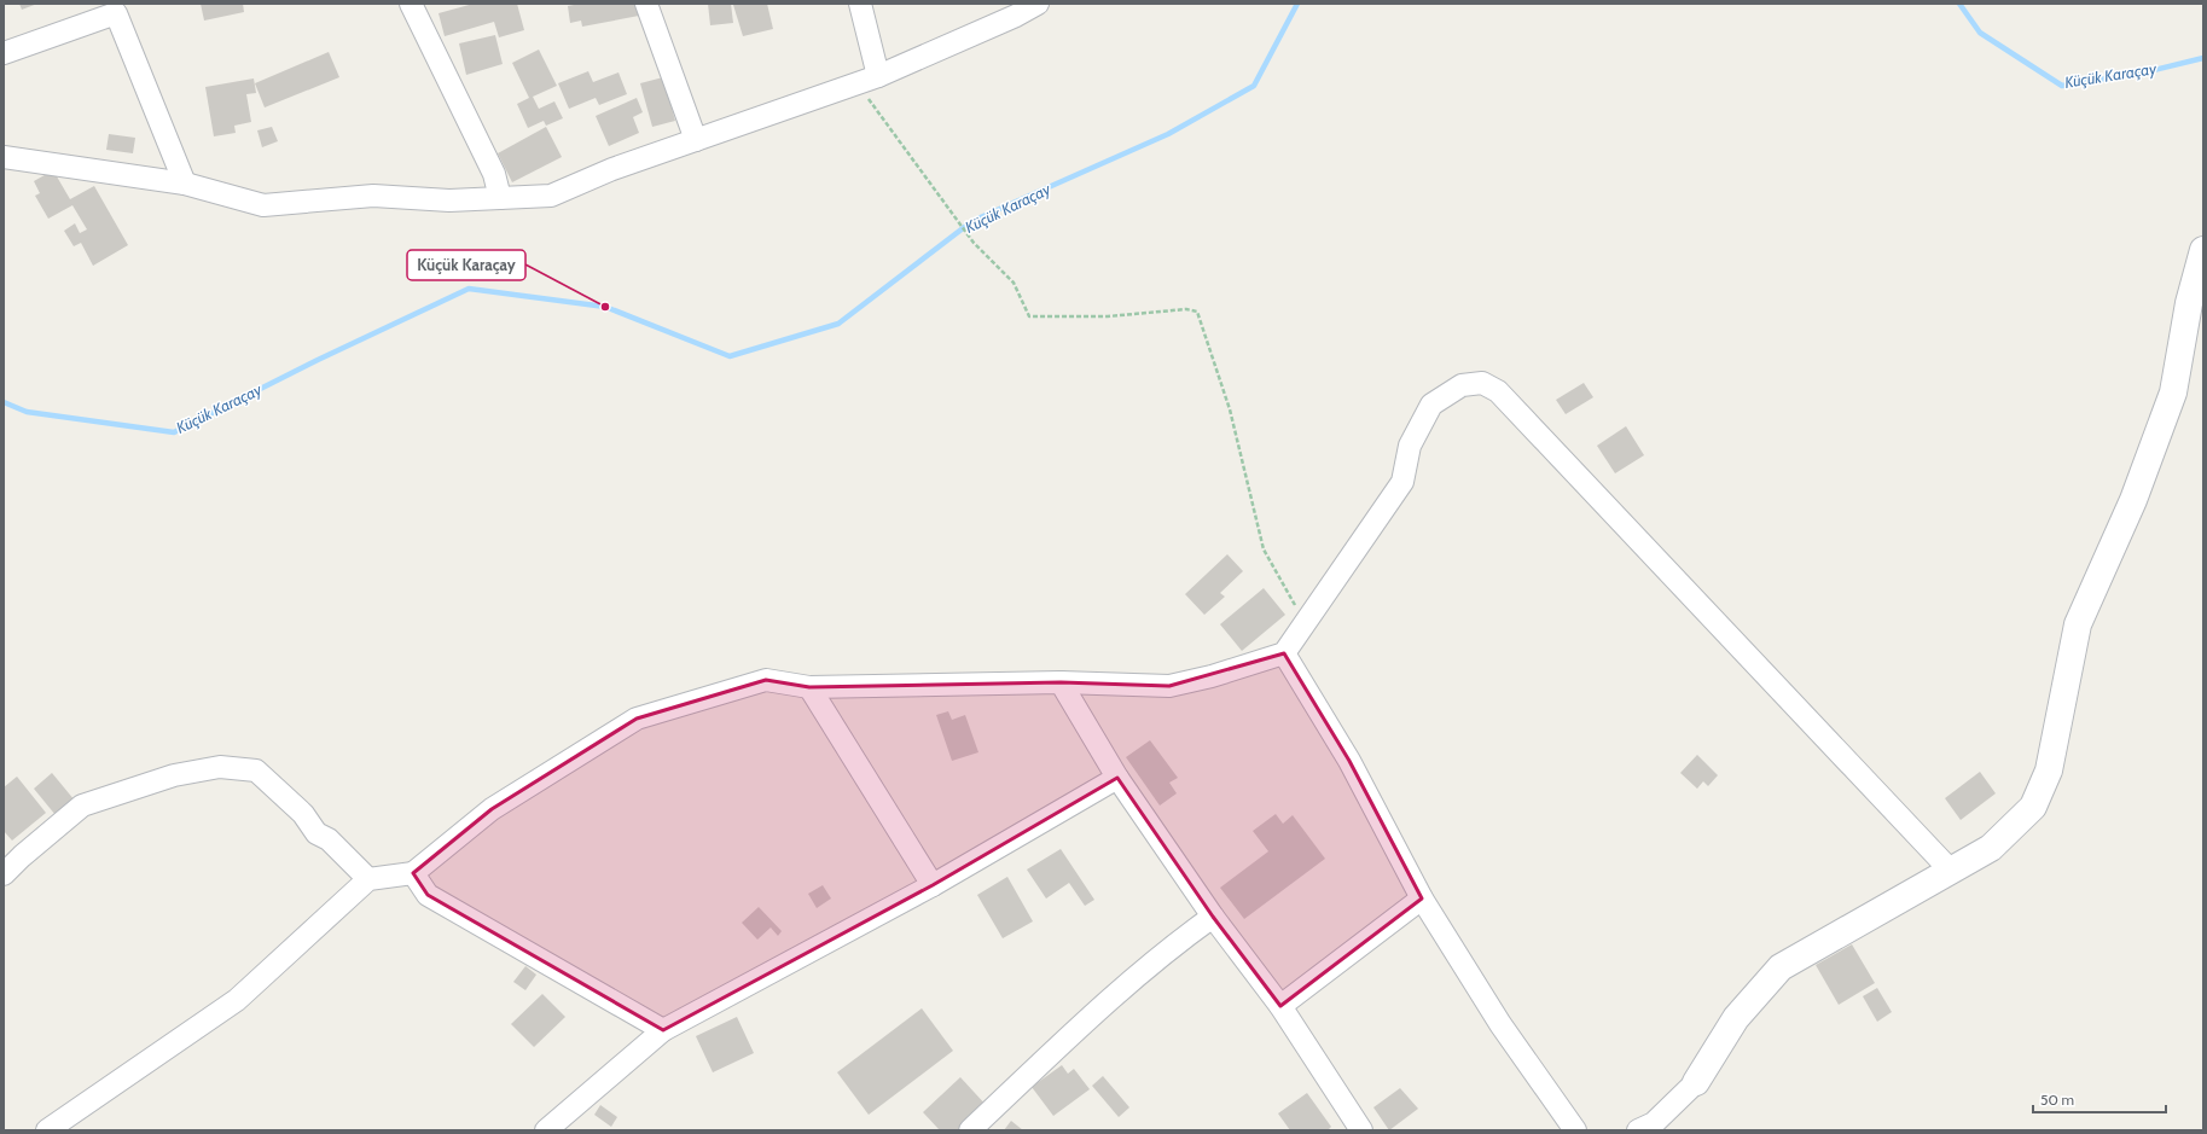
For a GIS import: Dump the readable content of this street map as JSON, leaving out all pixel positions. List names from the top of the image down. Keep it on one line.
{"water":["Küçük Karaçay"],"places":["Küçük Karaçay"],"scale_bar":"50 m"}
